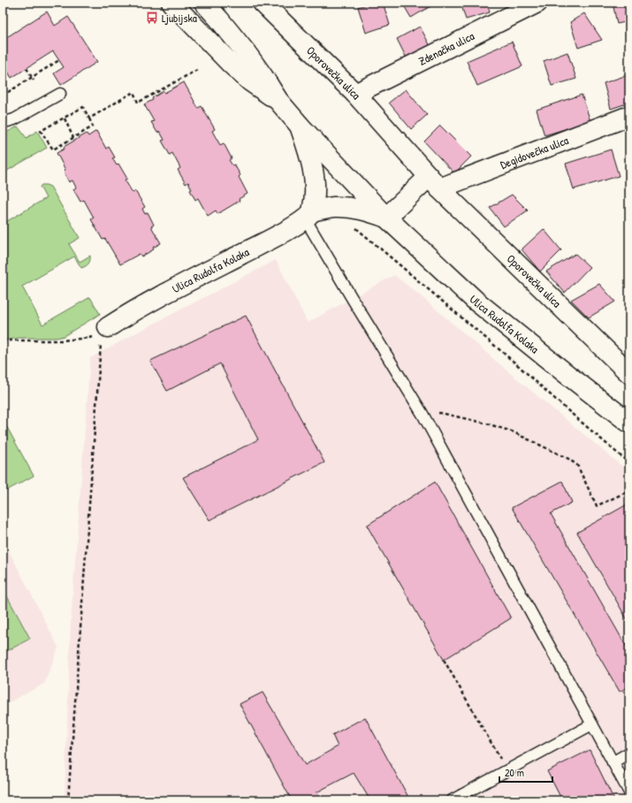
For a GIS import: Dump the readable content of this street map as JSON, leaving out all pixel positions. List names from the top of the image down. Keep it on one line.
{"streets":{"street":["Zdenačka ulica","Oporovečka ulica","Degidovečka ulica","Ulica Rudolfa Kolaka"]},"crossings":[["Zdenačka ulica","Oporovečka ulica"],["Oporovečka ulica","Degidovečka ulica"]],"places":{"bus stop":["Ljubijska"]},"scale_bar":"20 m"}
